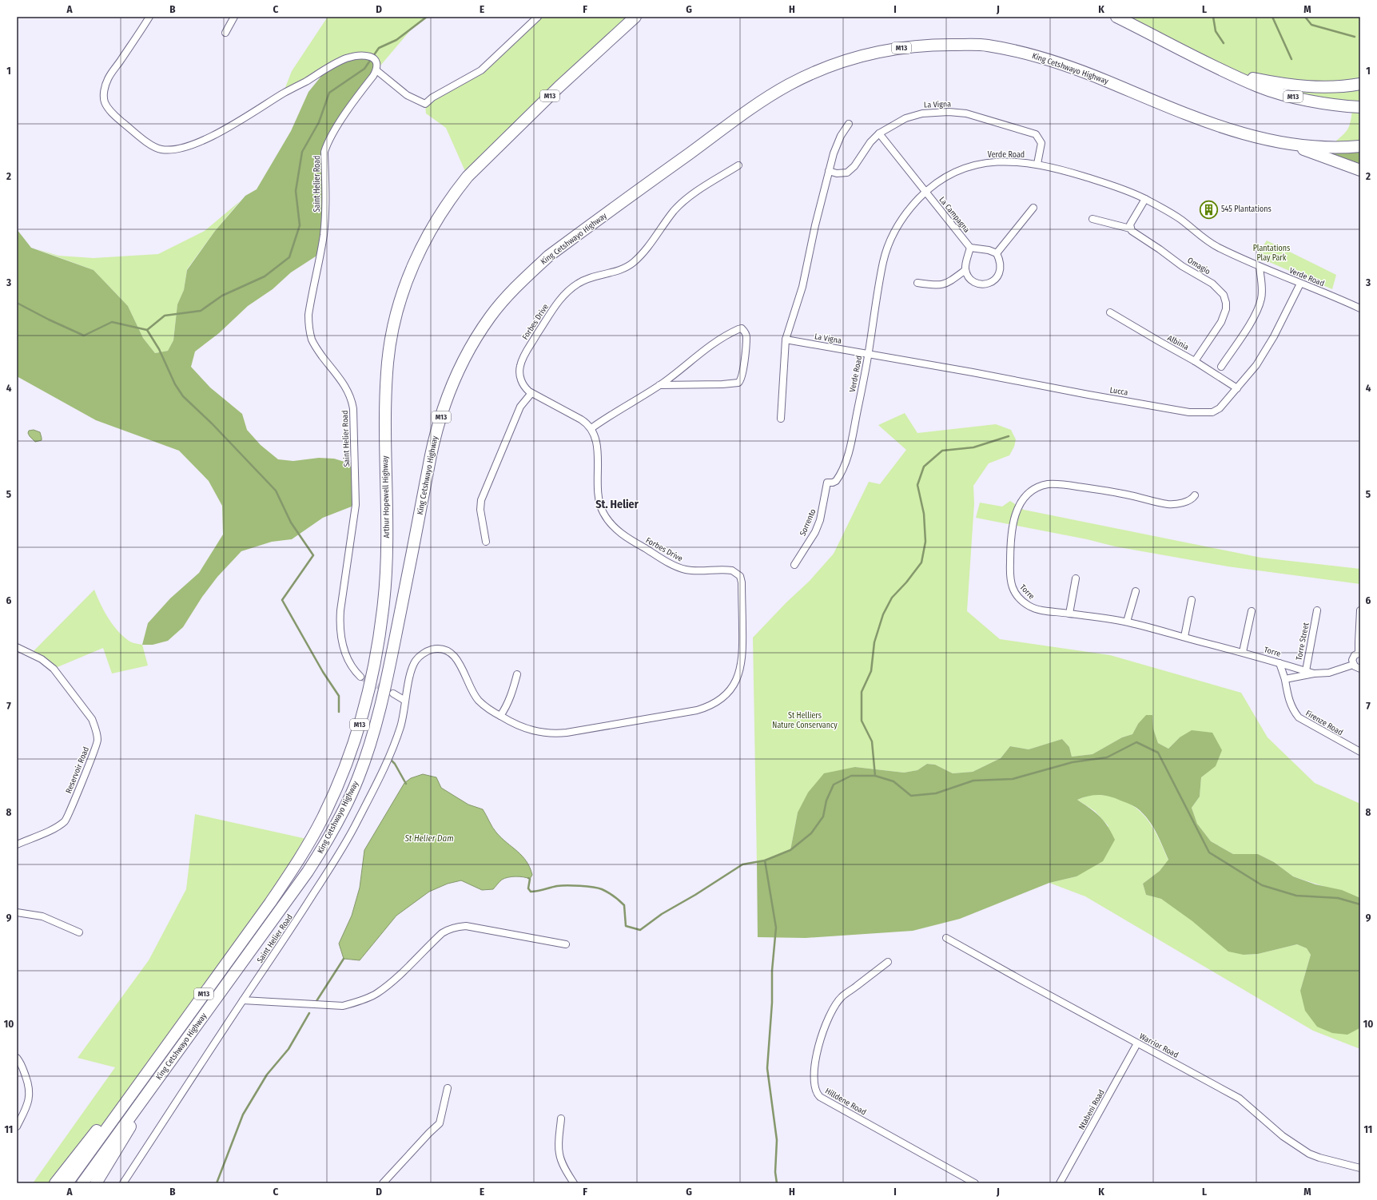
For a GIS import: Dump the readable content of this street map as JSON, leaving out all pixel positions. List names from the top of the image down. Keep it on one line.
{"streets":{"highway":["M13","King Cetshwayo Highway","Arthur Hopewell Highway"],"street":["La Vigna","Verde Road","Saint Helier Road","La Campagna","Omagio","Forbes Drive","Albinia","Lucca","Sorrento","Torre","Torre Street","Firenze Road","Reservoir Road","Warrior Road","Hilldene Road","Ntabeni Road"]},"crossings":[["M13","Arthur Hopewell Highway"],["King Cetshwayo Highway","Arthur Hopewell Highway"],["La Vigna","Verde Road"],["La Vigna","La Campagna"],["La Vigna","Lucca"],["Verde Road","La Campagna"],["Verde Road","Lucca"],["Verde Road","Sorrento"],["Saint Helier Road","Forbes Drive"],["Omagio","Albinia"],["Albinia","Lucca"],["Torre","Torre Street"],["Torre","Firenze Road"],["Warrior Road","Ntabeni Road"]],"districts":["St. Helier"],"water":["St Helier Dam"],"parks":["Plantations Play Park","St Helliers Nature Conservancy"],"places":{"building":["545 Plantations"]},"grid":{"columns":["A","B","C","D","E","F","G","H","I","J","K","L","M"],"rows":["1","2","3","4","5","6","7","8","9","10","11"]}}
